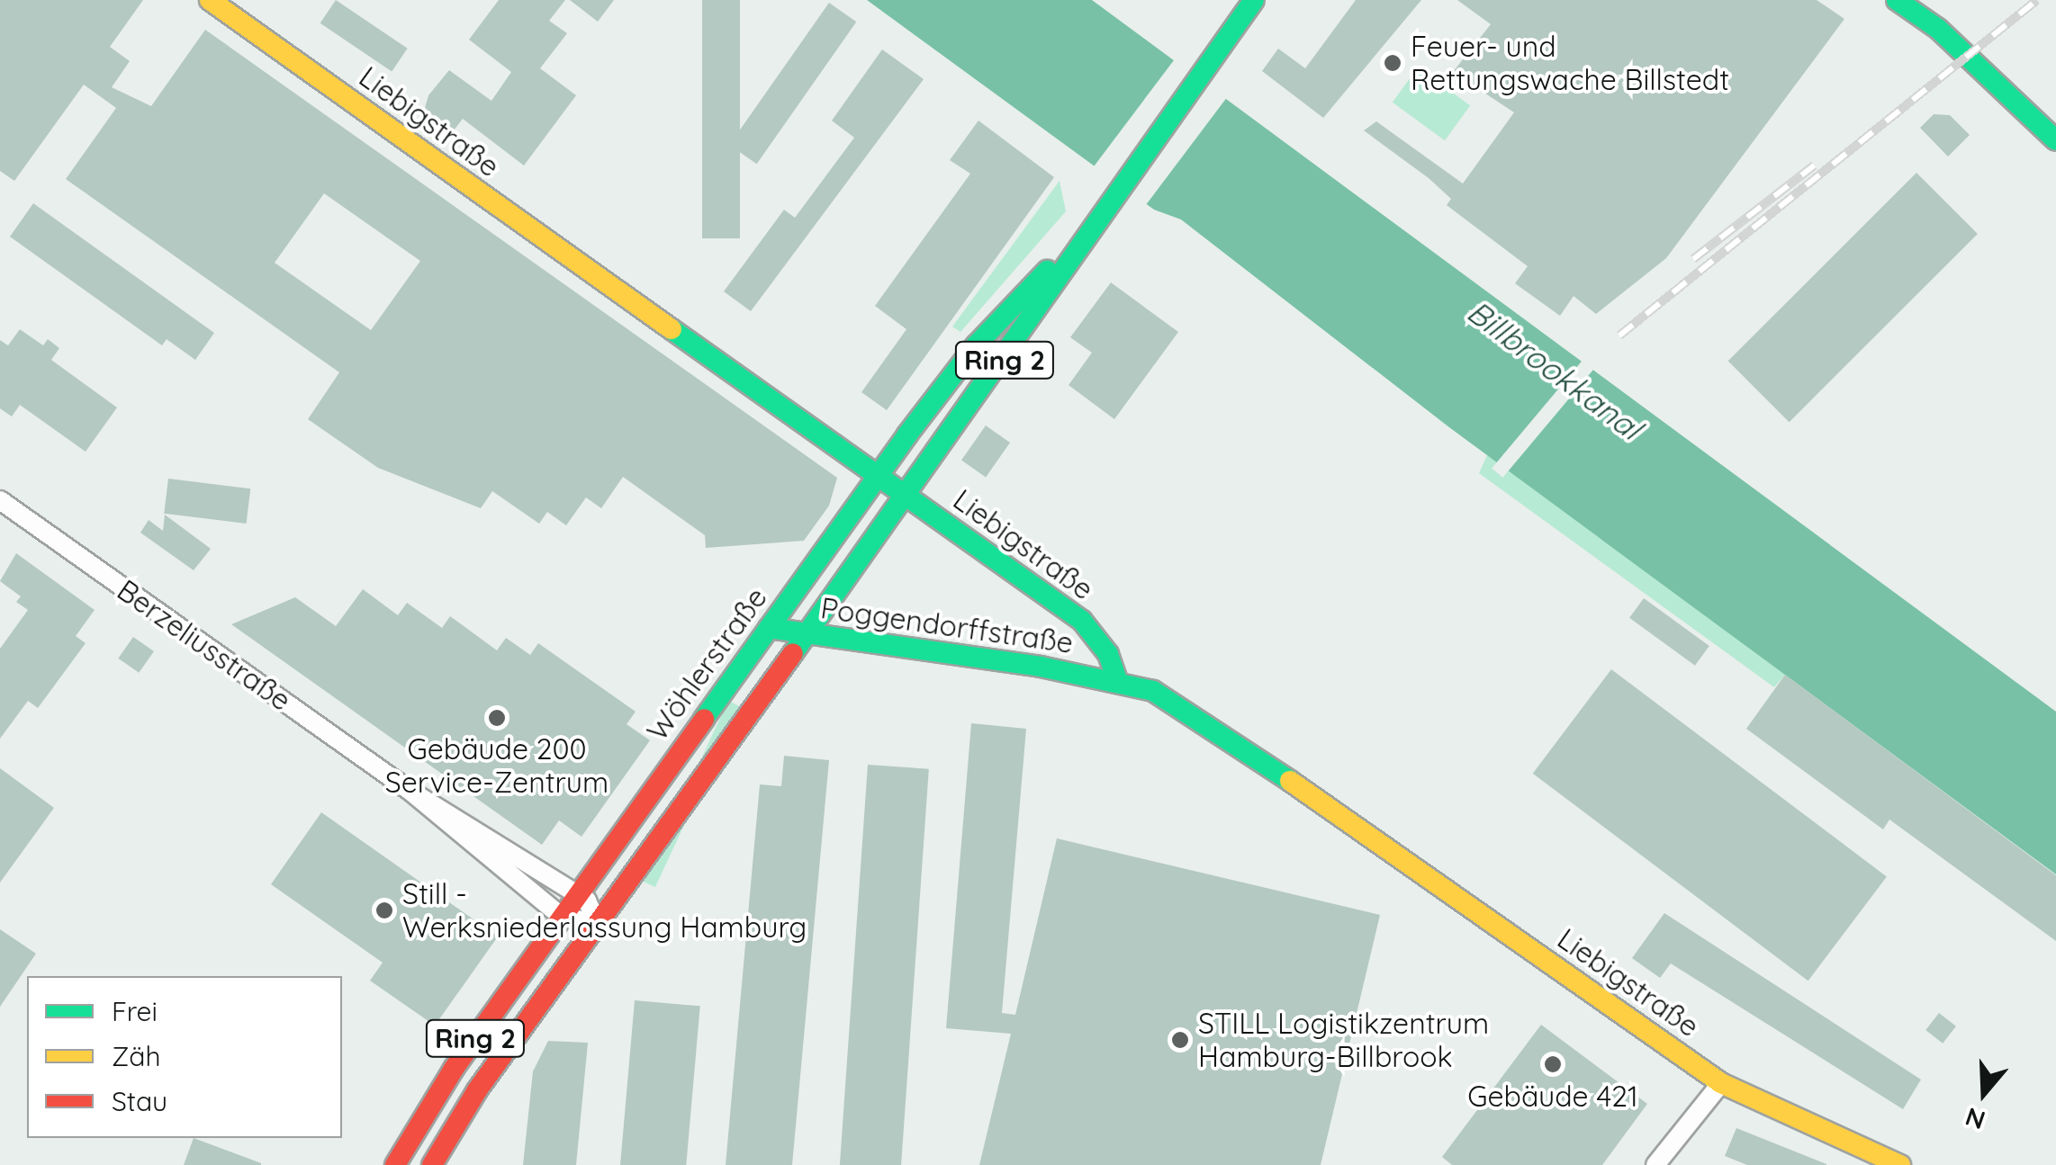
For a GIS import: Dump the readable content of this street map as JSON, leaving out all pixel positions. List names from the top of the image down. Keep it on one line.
{"streets":{"main road":["Liebigstraße","Ring 2","Poggendorffstraße","Wöhlerstraße"],"street":["Berzeliusstraße"]},"crossings":[["Liebigstraße","Poggendorffstraße"],["Liebigstraße","Wöhlerstraße"],["Poggendorffstraße","Wöhlerstraße"],["Berzeliusstraße","Wöhlerstraße"]],"water":["Billbrookkanal"],"places":["Feuer- und Rettungswache Billstedt","Gebäude 200 Service-Zentrum","Still - Werksniederlassung Hamburg","STILL Logistikzentrum Hamburg-Billbrook","Gebäude 421"],"legend":["Frei","Zäh","Stau"],"north":"bottom"}
